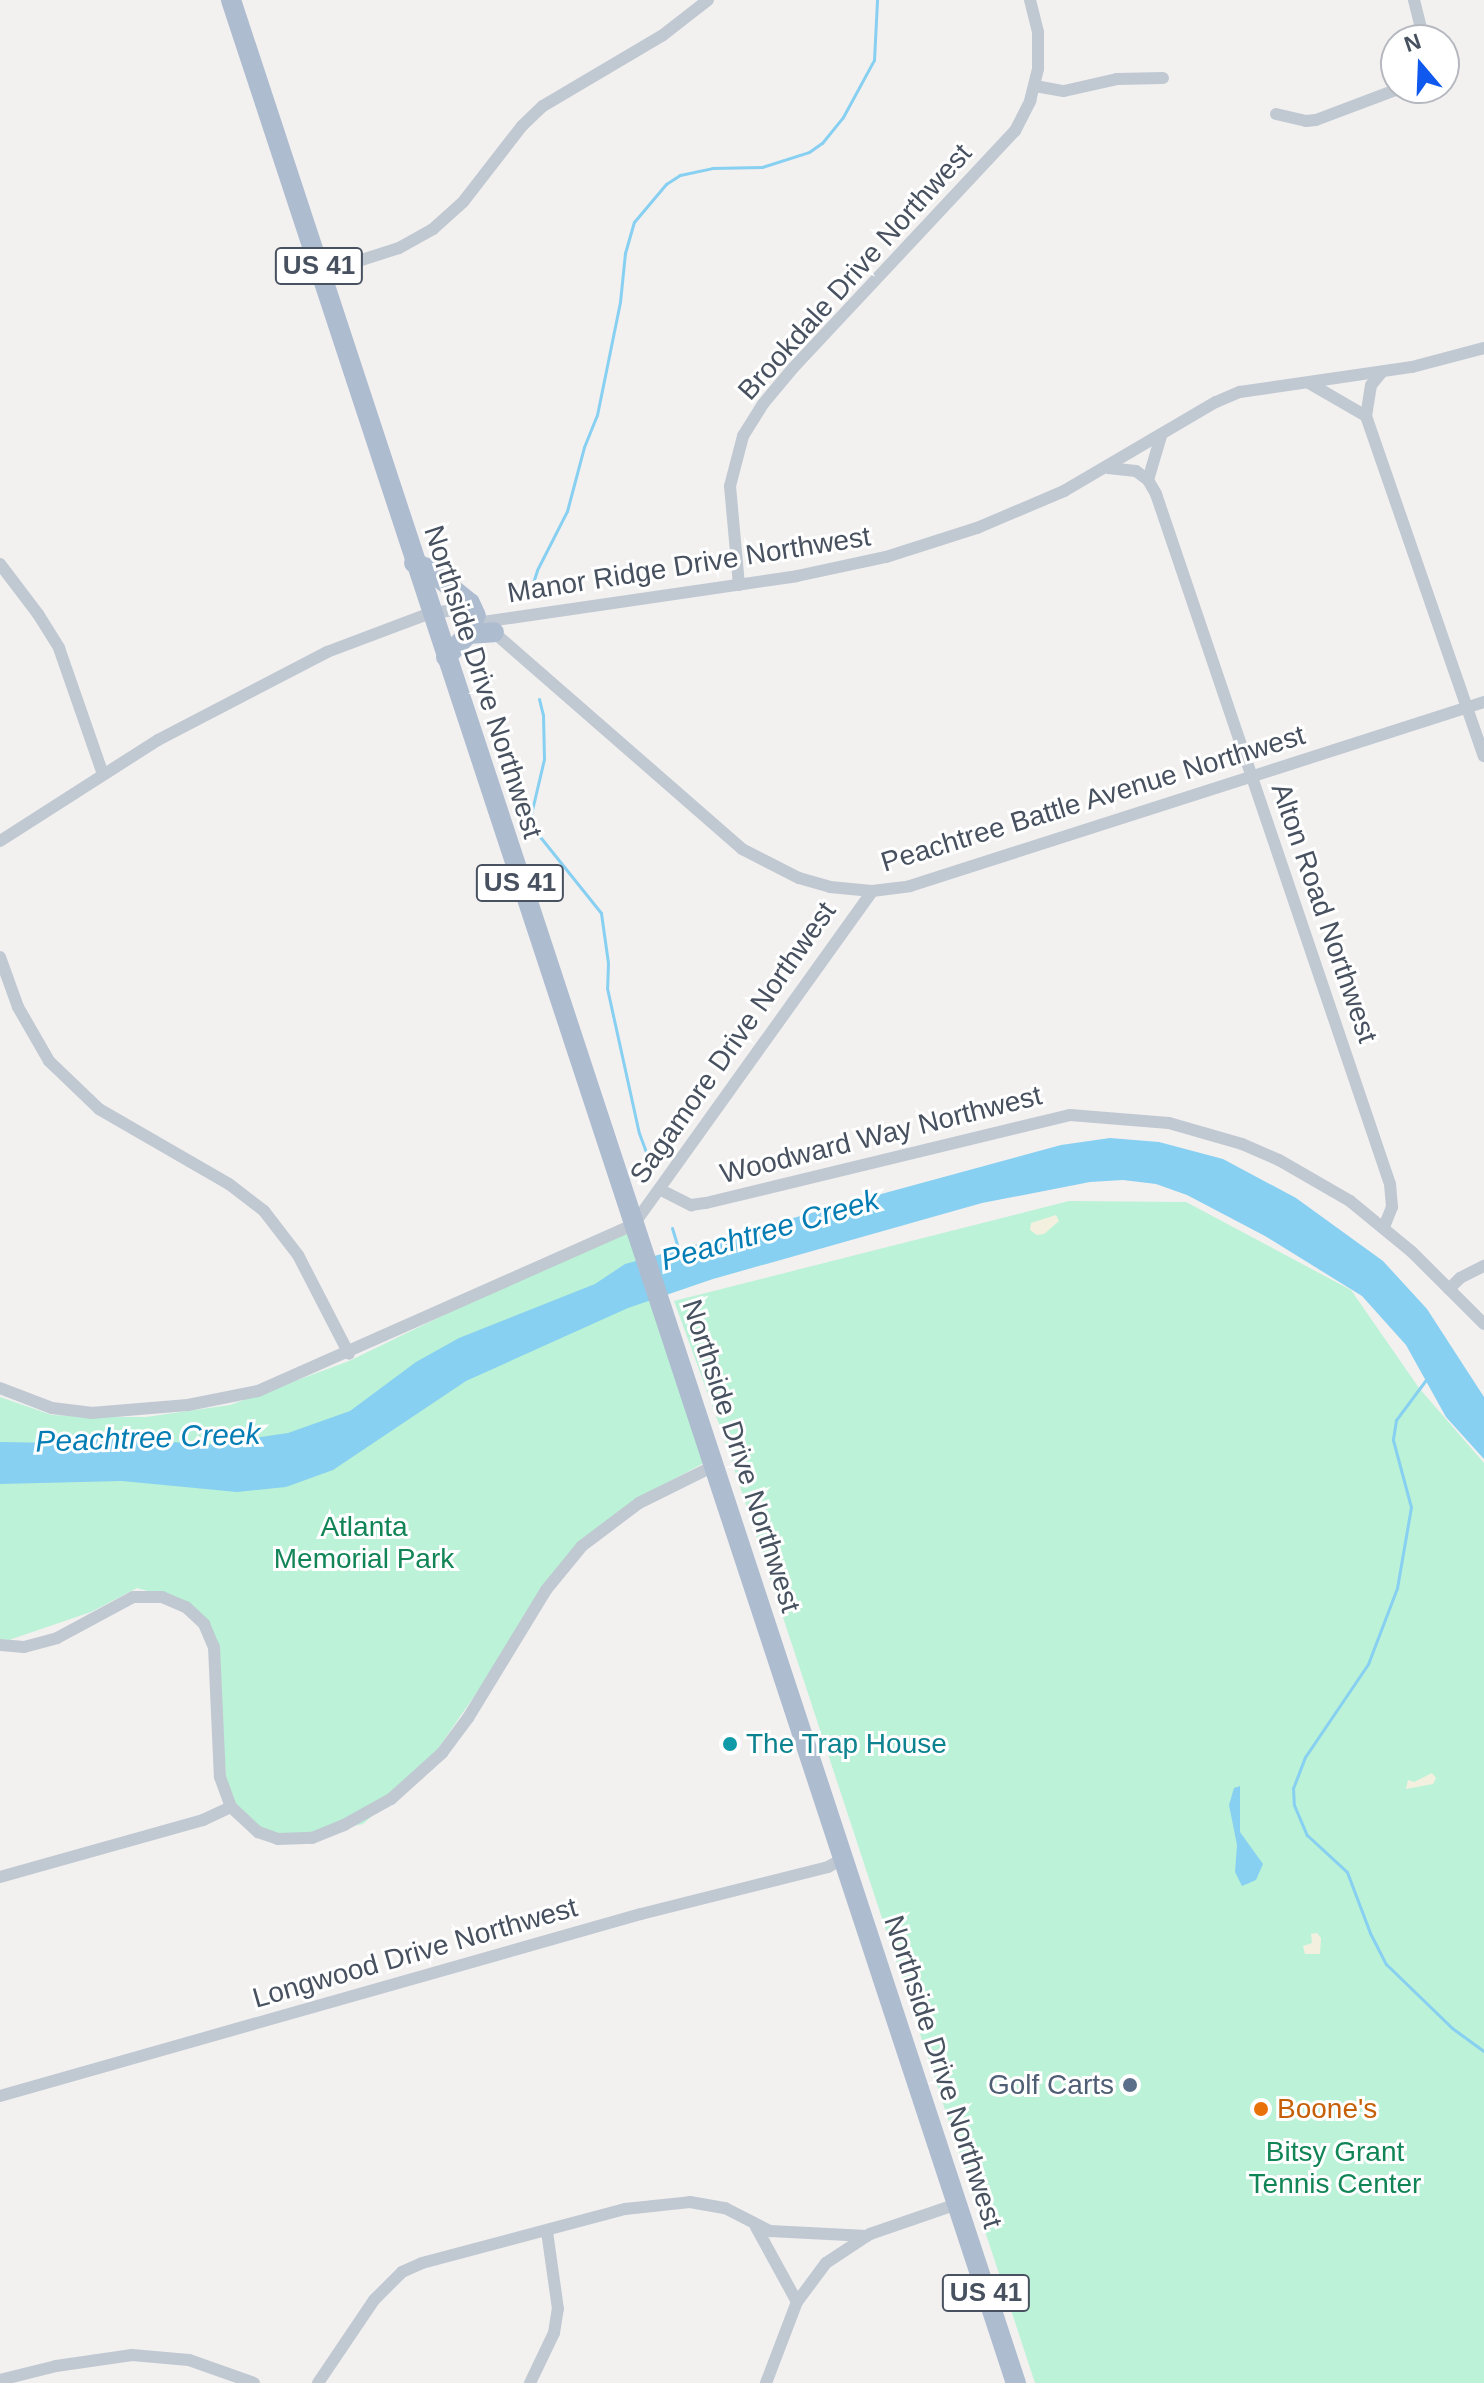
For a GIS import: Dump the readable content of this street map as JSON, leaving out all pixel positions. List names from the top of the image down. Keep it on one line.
{"streets":{"main road":["US 41","Northside Drive Northwest"],"street":["Brookdale Drive Northwest","Manor Ridge Drive Northwest","Peachtree Battle Avenue Northwest","Alton Road Northwest","Sagamore Drive Northwest","Woodward Way Northwest","Longwood Drive Northwest"]},"crossings":[["Brookdale Drive Northwest","Manor Ridge Drive Northwest"],["Manor Ridge Drive Northwest","Peachtree Battle Avenue Northwest"],["Northside Drive Northwest","Sagamore Drive Northwest"],["Northside Drive Northwest","Longwood Drive Northwest"],["Peachtree Battle Avenue Northwest","Alton Road Northwest"],["Peachtree Battle Avenue Northwest","Sagamore Drive Northwest"],["Alton Road Northwest","Woodward Way Northwest"],["Sagamore Drive Northwest","Woodward Way Northwest"]],"water":["Peachtree Creek"],"parks":["Atlanta Memorial Park","Bitsy Grant Tennis Center"],"places":["The Trap House","Golf Carts","Boone's"],"north":"top"}
